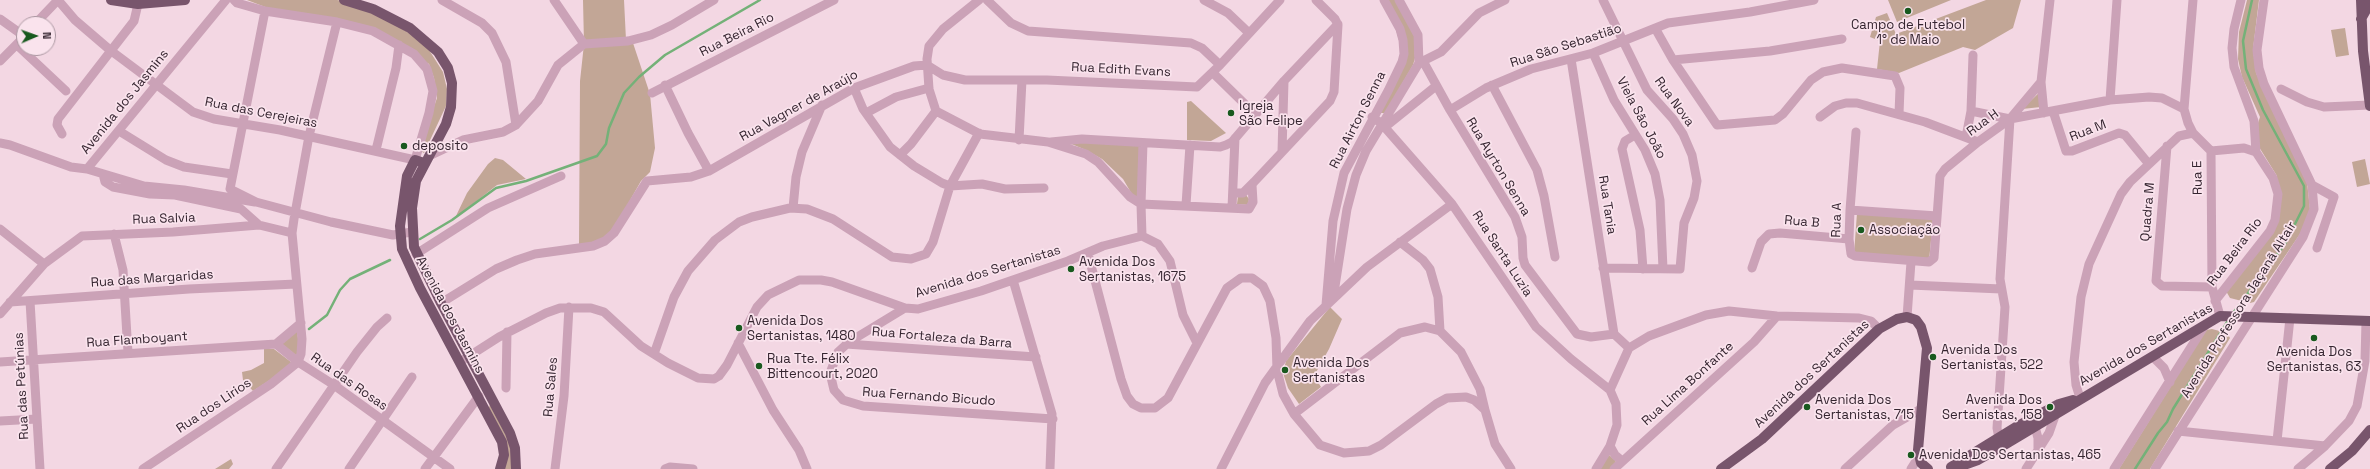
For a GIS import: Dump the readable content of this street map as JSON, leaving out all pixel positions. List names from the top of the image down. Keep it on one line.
{"streets":{"main road":["Avenida dos Jasmins","Avenida dos Sertanistas"],"street":["Rua Beira Rio","Rua São Sebastião","Rua Edith Evans","Rua Nova","Rua Vagner de Araújo","Rua das Cerejeiras","Viela São João","Rua Airton Senna","Rua H","Rua M","Rua Ayrton Senna","Rua E","Rua Tania","Quadra M","Rua Salvia","Rua A","Rua B","Rua Santa Luzia","Rua das Margaridas","Avenida Professora Jaçanã Altair","Rua Fortaleza da Barra","Rua Flamboyant","Rua das Rosas","Rua Lima Bonfante","Rua das Petúnias","Rua Sales","Rua Fernando Bicudo","Rua dos Lirios"]},"crossings":[["Rua Beira Rio","Rua E"],["Rua São Sebastião","Rua Nova"],["Rua São Sebastião","Viela São João"],["Rua São Sebastião","Rua Ayrton Senna"],["Rua São Sebastião","Rua Tania"],["Rua Edith Evans","Rua Vagner de Araújo"],["Avenida dos Jasmins","Rua Vagner de Araújo"],["Avenida dos Jasmins","Rua das Cerejeiras"],["Avenida dos Jasmins","Avenida dos Sertanistas"],["Avenida dos Jasmins","Rua das Rosas"],["Rua Nova","Viela São João"],["Rua das Cerejeiras","Rua das Rosas"],["Rua Airton Senna","Rua Ayrton Senna"],["Rua Airton Senna","Rua Santa Luzia"],["Rua H","Rua M"],["Rua H","Rua E"],["Rua H","Rua A"],["Rua Ayrton Senna","Rua Tania"],["Rua E","Quadra M"],["Rua E","Avenida dos Sertanistas"],["Rua Salvia","Rua das Rosas"],["Rua A","Rua B"],["Avenida dos Sertanistas","Avenida Professora Jaçanã Altair"],["Avenida dos Sertanistas","Rua Sales"],["Avenida dos Sertanistas","Rua Fernando Bicudo"],["Rua das Margaridas","Rua das Rosas"],["Rua das Margaridas","Rua das Petúnias"],["Rua Fortaleza da Barra","Rua Fernando Bicudo"],["Rua Flamboyant","Rua das Petúnias"],["Rua das Rosas","Rua dos Lirios"]],"places":["Campo de Futebol 1° de Maio","Igreja São Felipe","deposito","Associação","Avenida Dos Sertanistas, 1675","Avenida Dos Sertanistas, 1480","Avenida Dos Sertanistas, 63","Avenida Dos Sertanistas, 522","Rua Tte. Félix Bittencourt, 2020","Avenida Dos Sertanistas","Avenida Dos Sertanistas, 715","Avenida Dos Sertanistas, 158","Avenida Dos Sertanistas, 465"],"north":"right"}
